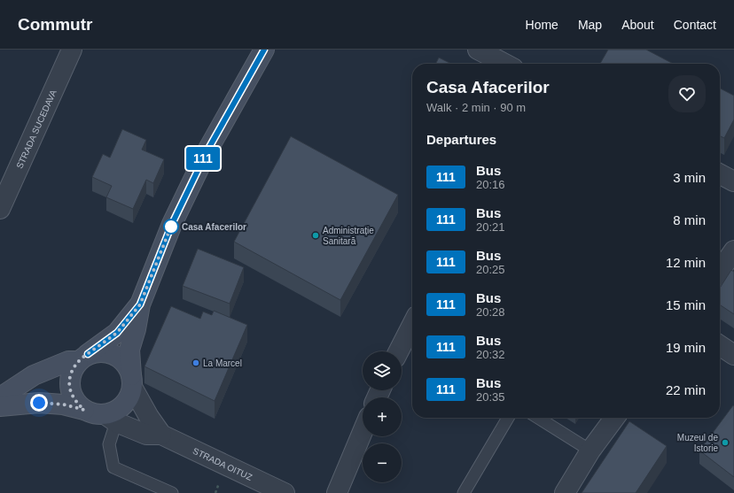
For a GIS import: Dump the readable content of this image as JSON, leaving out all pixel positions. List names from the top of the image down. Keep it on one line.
{"streets":{"street":["STRADA SUCEDAVA","STRADA OITUZ"]},"places":["Casa Afacerilor","Administrație Sanitară","La Marcel","Muzeul de Istorie"],"lines":["bus line 111"],"page":{"header":"Commutr","nav":["Home","Map","About","Contact"],"on_map":"111","heading":[["Casa Afacerilor","Walk · 2 min · 90 m"],"Departures"],"list":[{"mark":"111","name":"Bus","note":"20:16","value":"3 min"},{"mark":"111","name":"Bus","note":"20:21","value":"8 min"},{"mark":"111","name":"Bus","note":"20:25","value":"12 min"},{"mark":"111","name":"Bus","note":"20:28","value":"15 min"},{"mark":"111","name":"Bus","note":"20:32","value":"19 min"},{"mark":"111","name":"Bus","note":"20:35","value":"22 min"}],"map_buttons":["+","−"]}}
